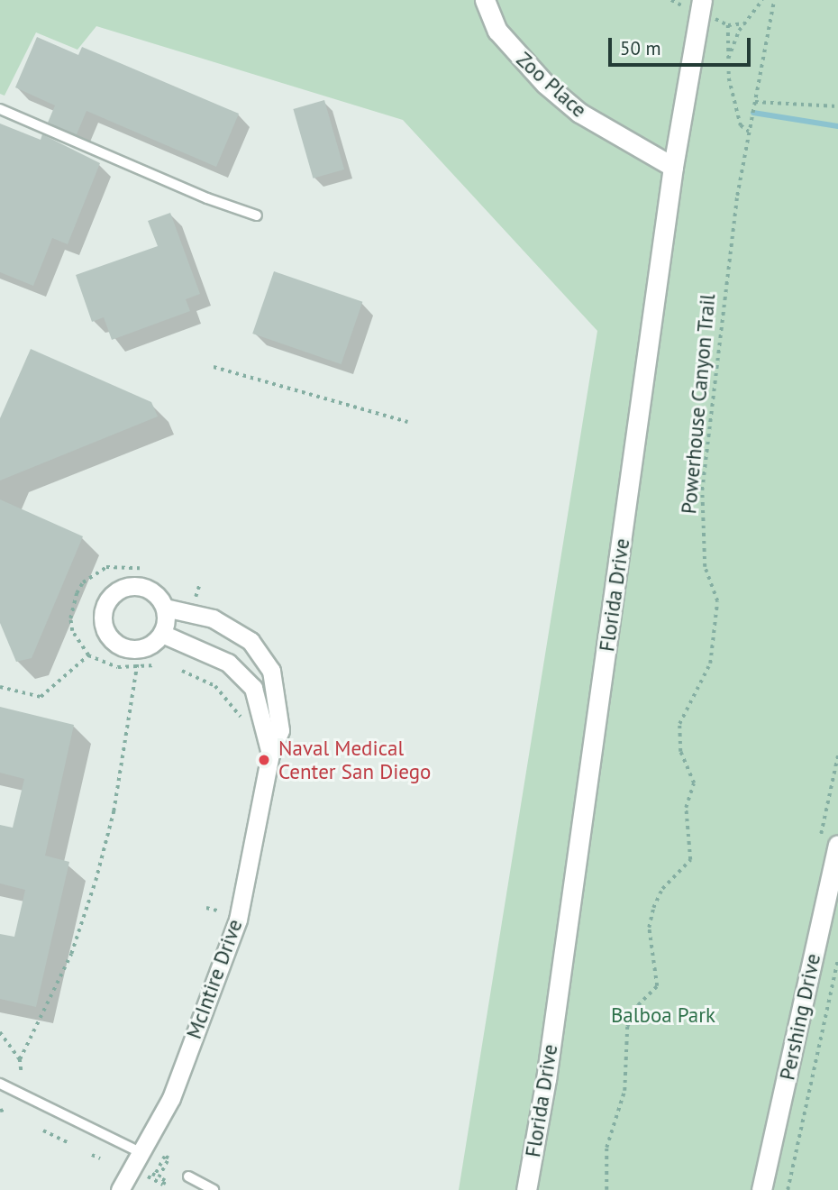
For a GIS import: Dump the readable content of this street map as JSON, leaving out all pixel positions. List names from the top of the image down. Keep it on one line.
{"streets":{"main road":["Zoo Place","Florida Drive","Pershing Drive"],"street":["McIntire Drive"],"path":["Powerhouse Canyon Trail"]},"crossings":[["Zoo Place","Florida Drive"]],"parks":["Balboa Park"],"places":["Naval Medical Center San Diego"],"scale_bar":"50 m"}
